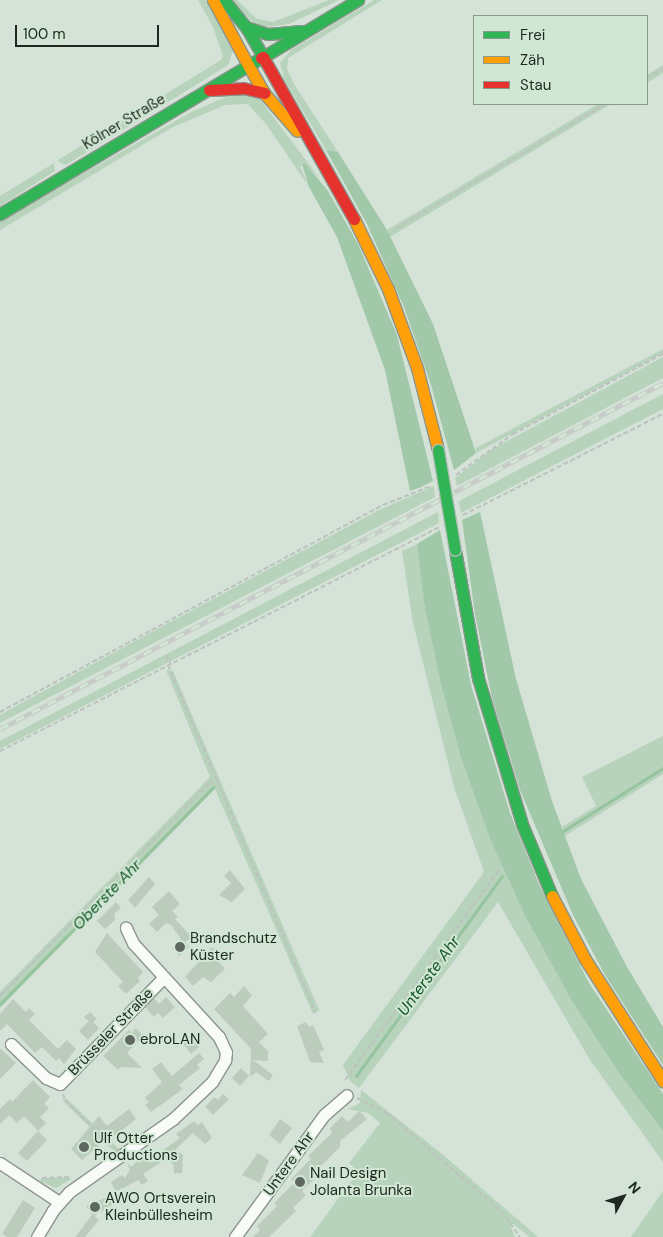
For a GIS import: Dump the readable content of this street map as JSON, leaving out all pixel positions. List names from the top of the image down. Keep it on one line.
{"streets":{"main road":["Kölner Straße"],"street":["Brüsseler Straße","Untere Ahr"]},"water":["Oberste Ahr","Unterste Ahr"],"places":["Brandschutz Küster","ebroLAN","Ulf Otter Productions","Nail Design Jolanta Brunka","AWO Ortsverein Kleinbüllesheim"],"legend":["Frei","Zäh","Stau"],"scale_bar":"100 m","north":"top right"}
